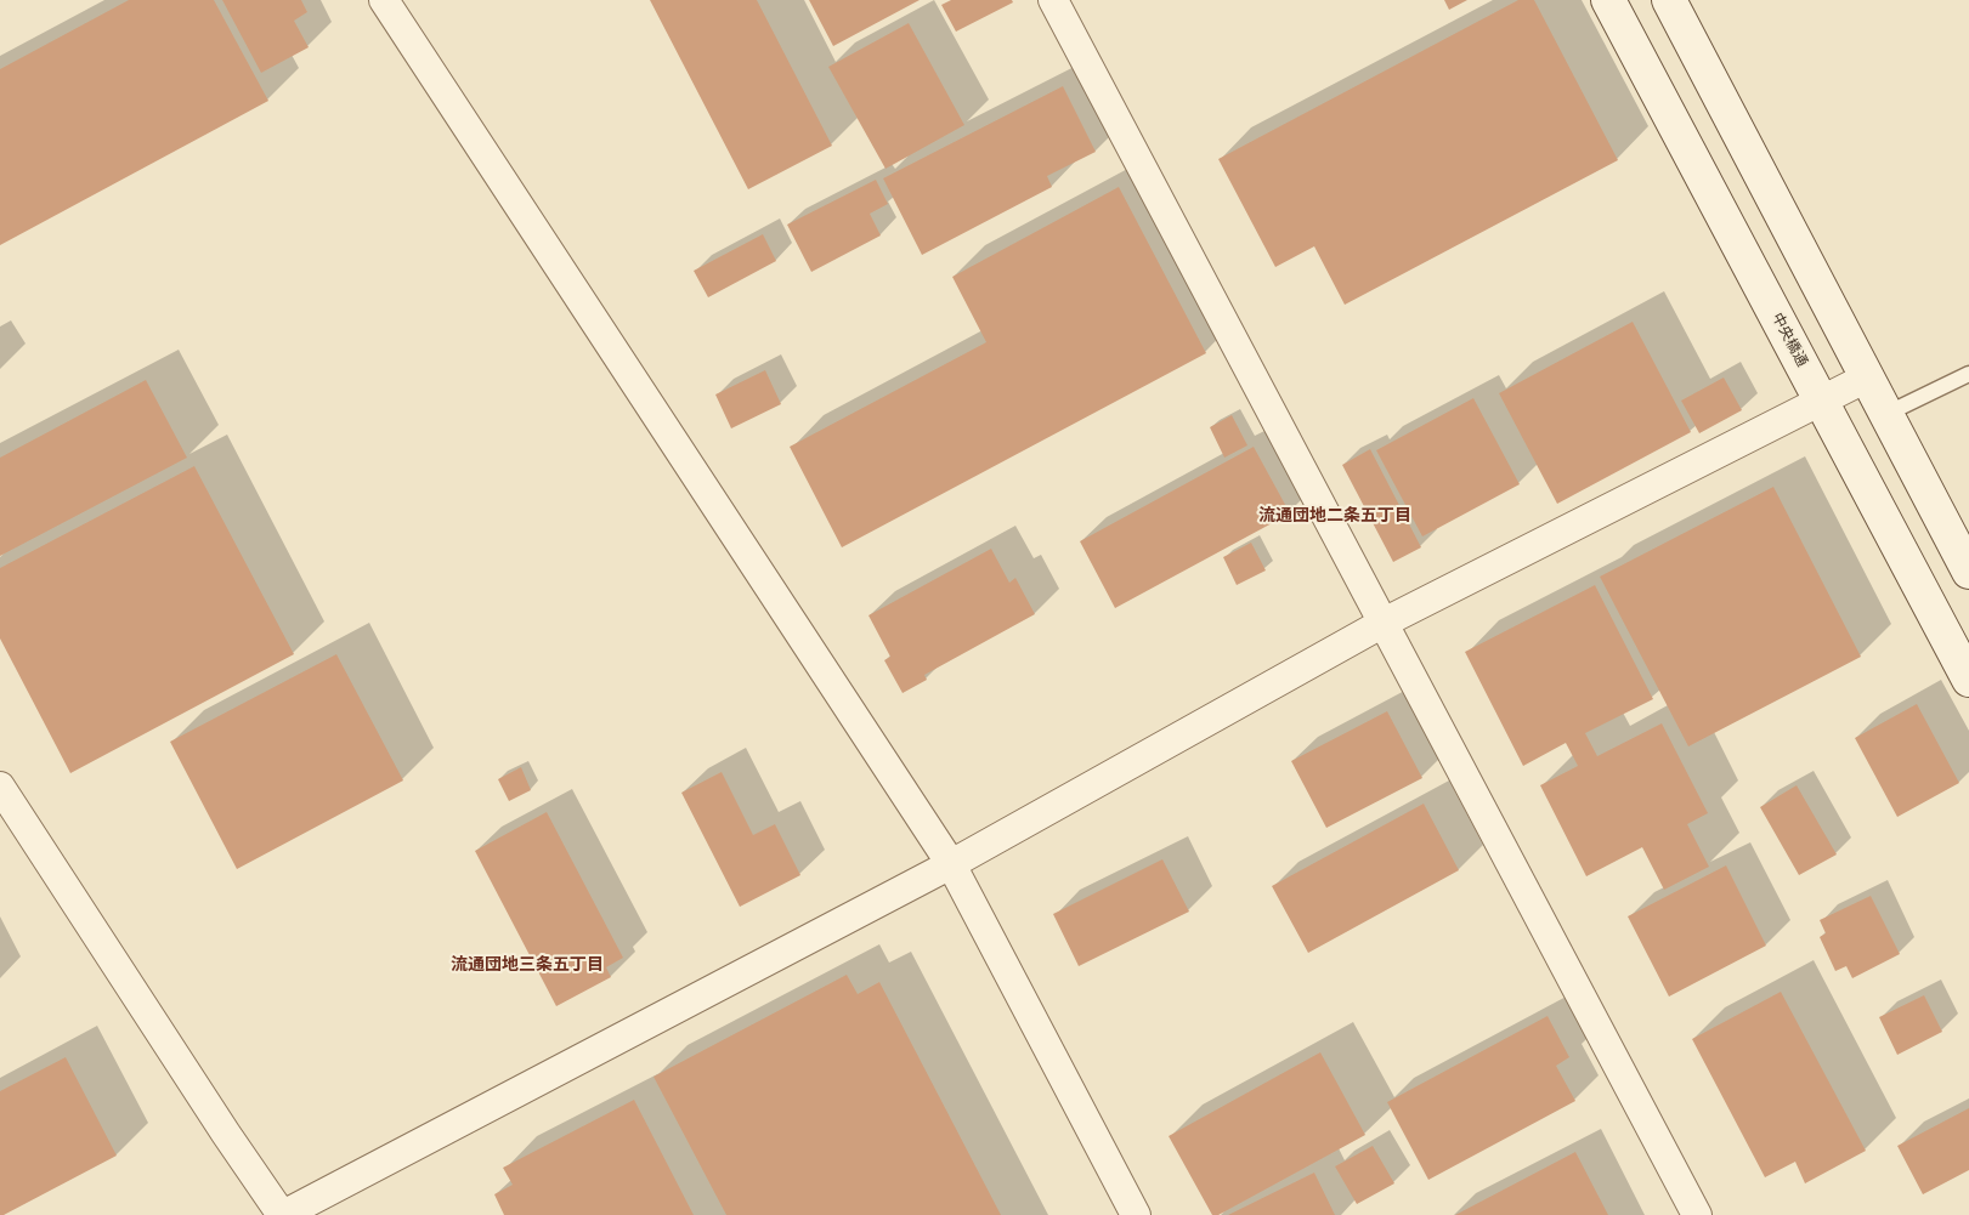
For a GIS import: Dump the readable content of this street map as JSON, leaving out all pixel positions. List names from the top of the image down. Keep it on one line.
{"streets":{"main road":["中央橋通"]},"districts":["流通団地二条五丁目","流通団地三条五丁目"]}
